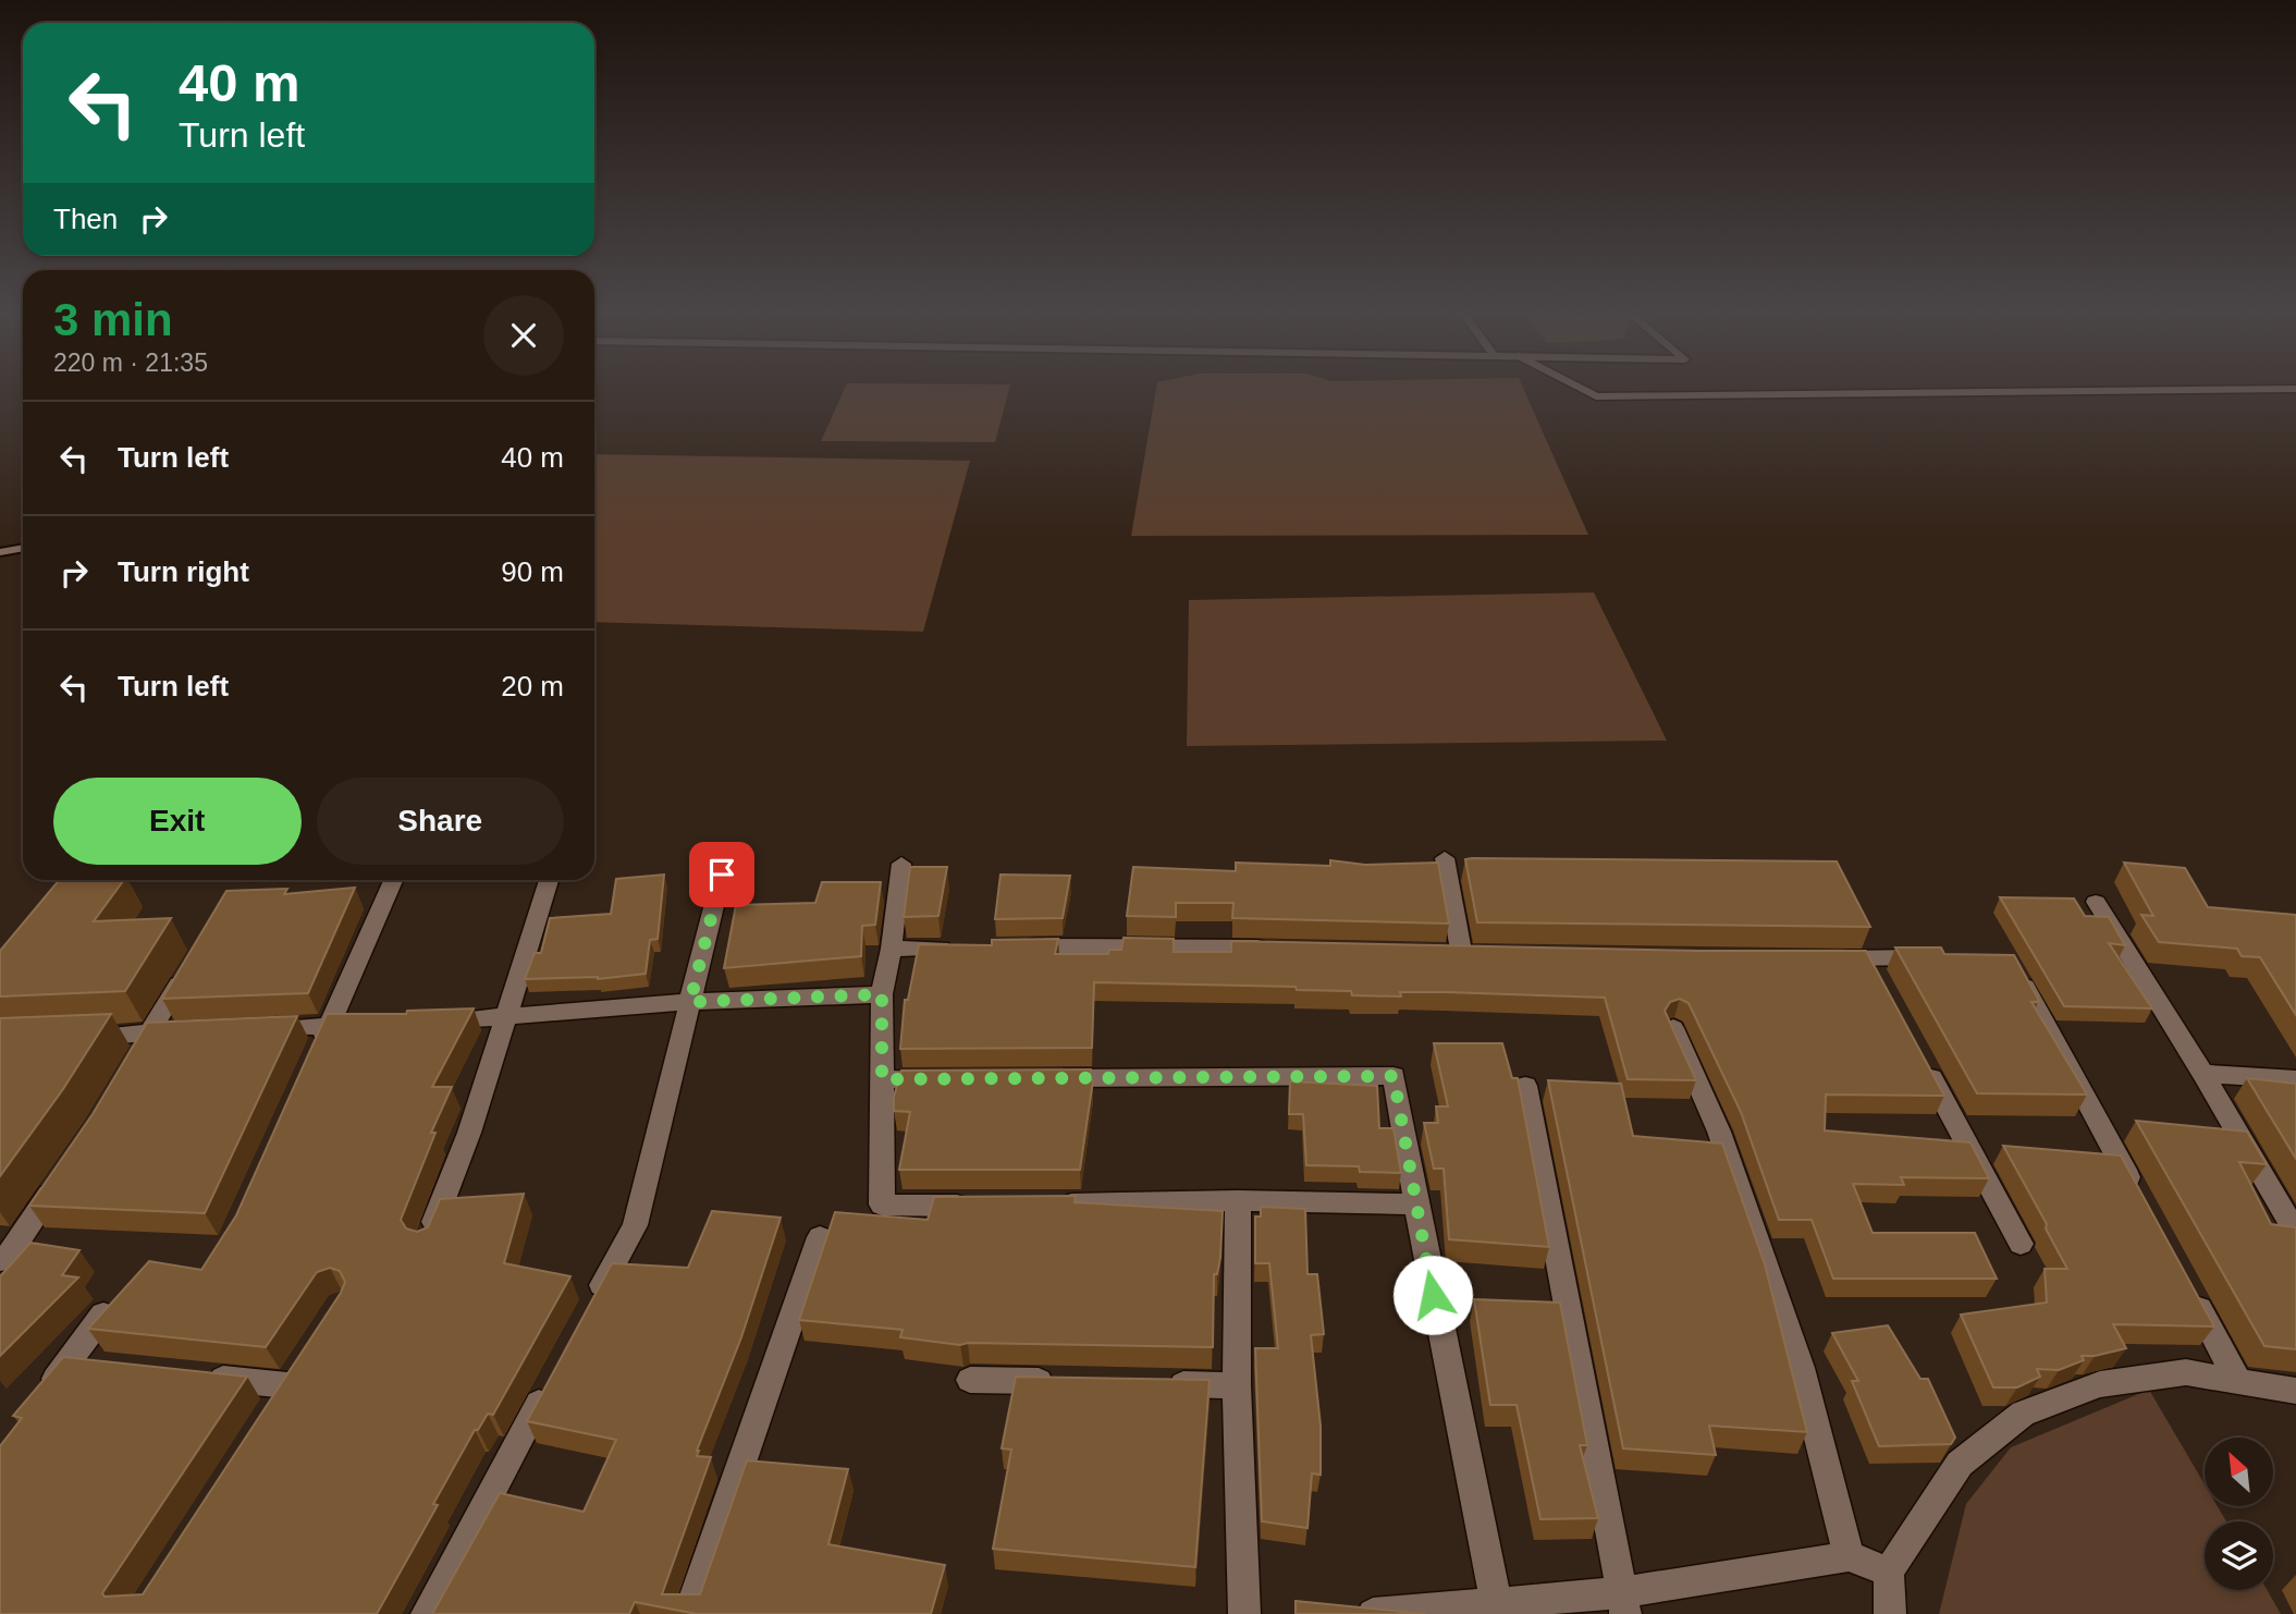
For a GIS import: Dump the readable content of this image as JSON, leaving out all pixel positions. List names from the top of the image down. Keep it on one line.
{"north":"top left","page":{"turn":["40 m","Turn left"],"then":"Then","heading":["3 min","220 m · 21:35"],"list":[{"name":"Turn left","value":"40 m"},{"name":"Turn right","value":"90 m"},{"name":"Turn left","value":"20 m"}],"buttons":["Exit","Share"]}}
